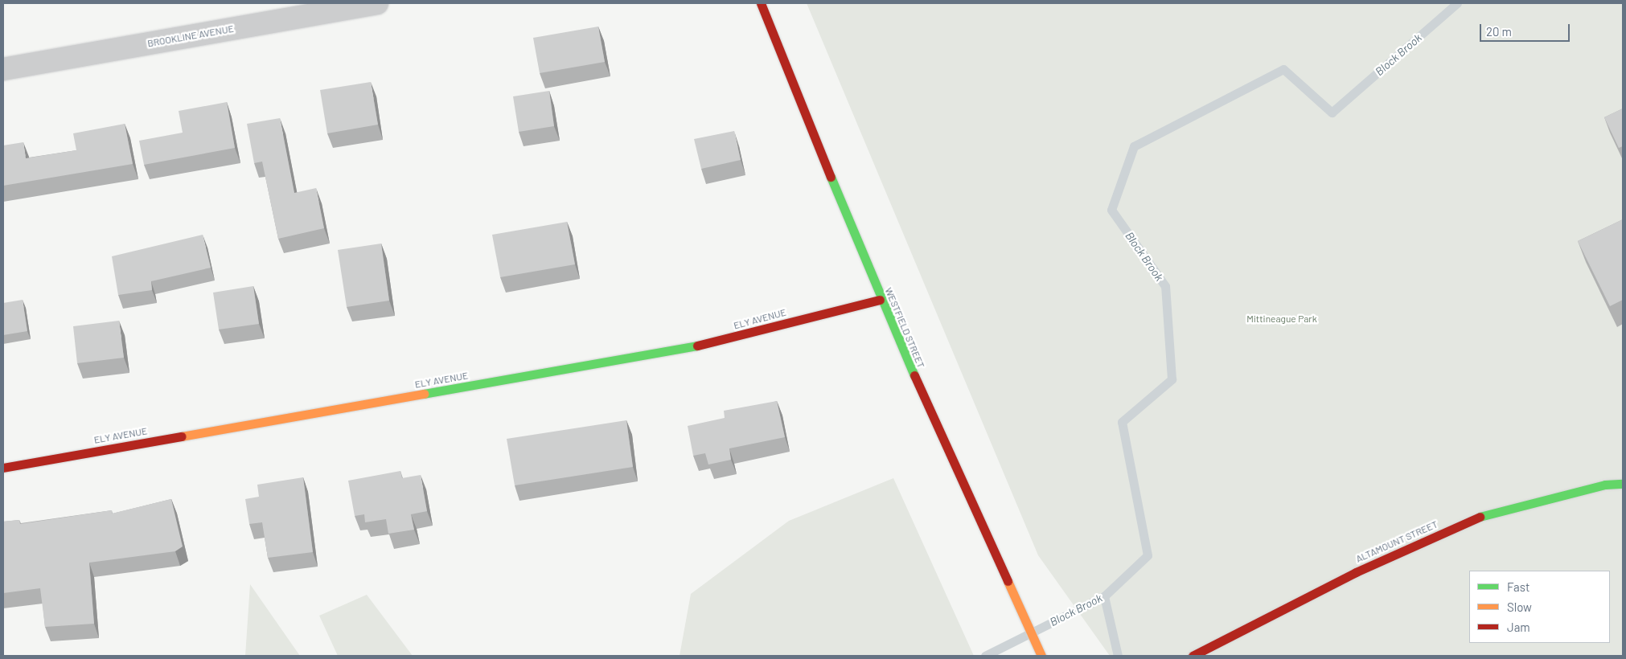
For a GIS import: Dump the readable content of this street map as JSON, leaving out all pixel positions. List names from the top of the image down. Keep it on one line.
{"streets":{"street":["BROOKLINE AVENUE","ELY AVENUE","WESTFIELD STREET","ALTAMOUNT STREET"]},"crossings":[["ELY AVENUE","WESTFIELD STREET"]],"water":["Block Brook"],"parks":["Mittineague Park"],"legend":["Fast","Slow","Jam"],"scale_bar":"20 m"}
